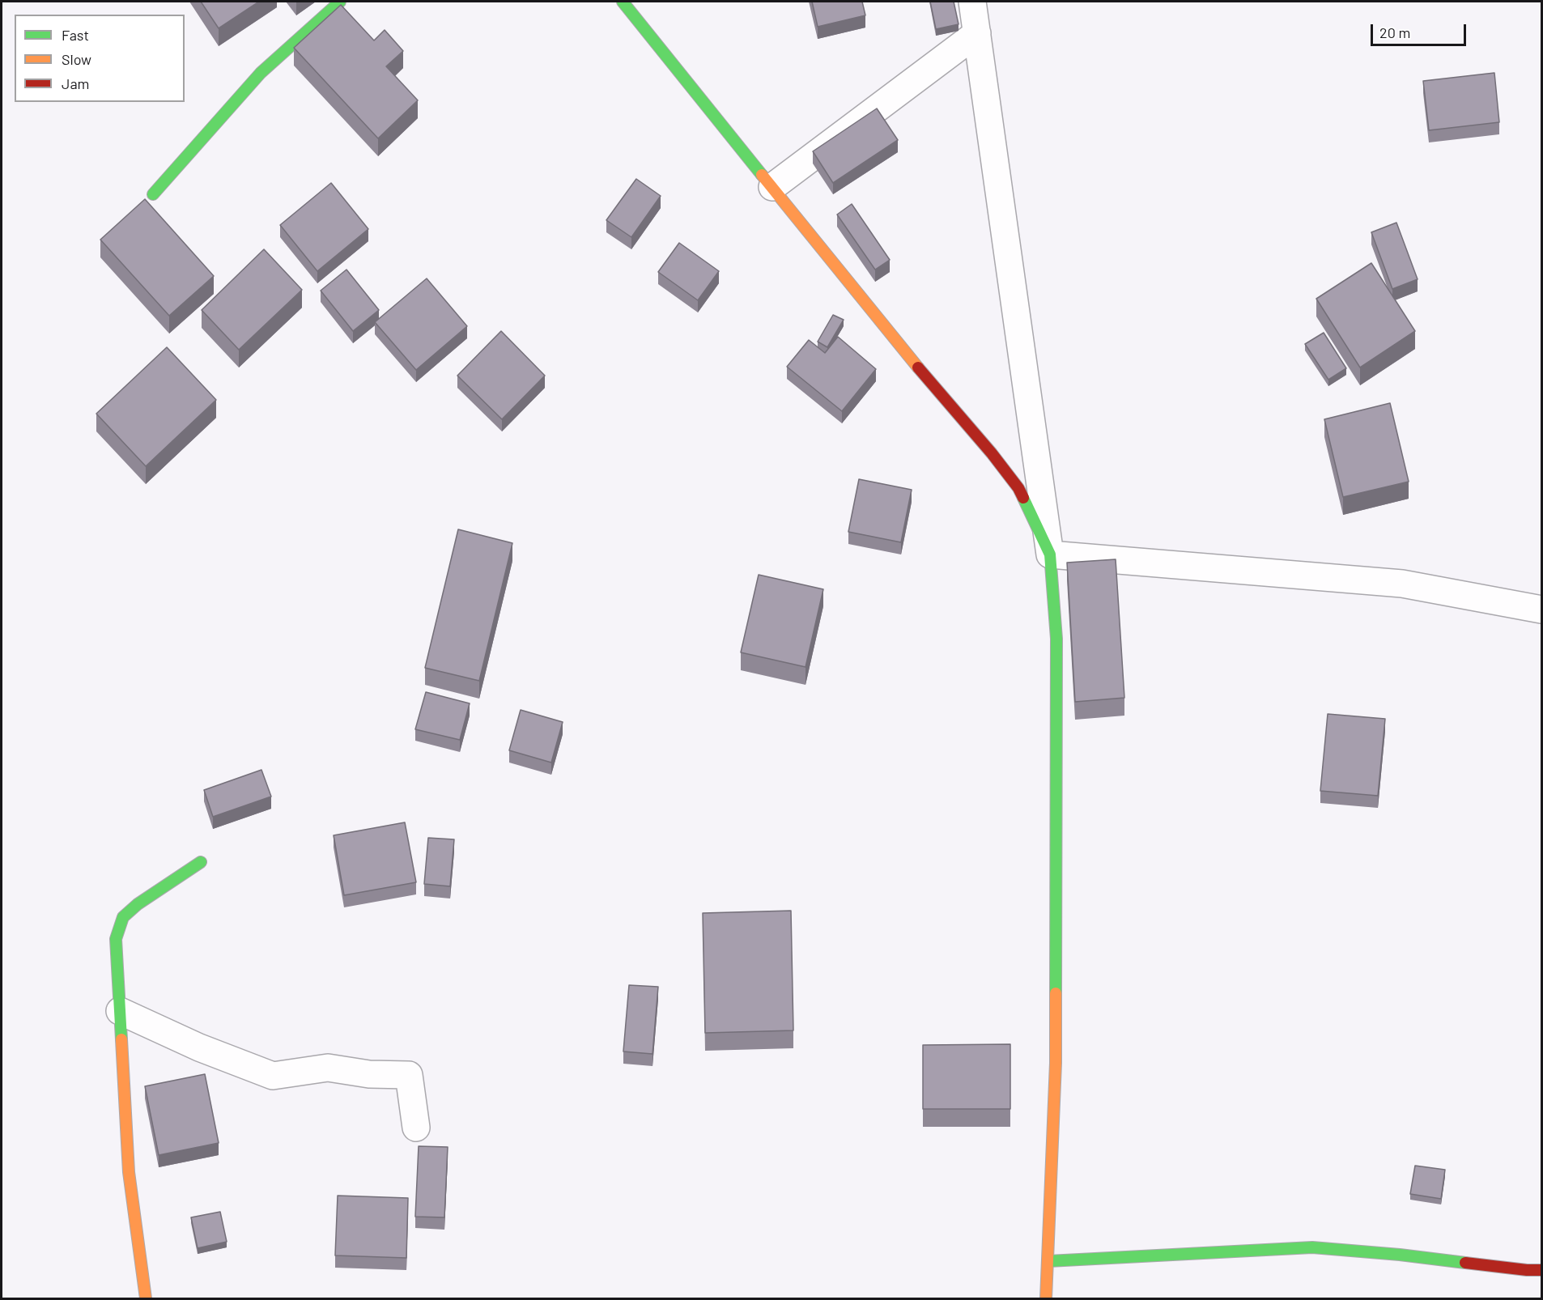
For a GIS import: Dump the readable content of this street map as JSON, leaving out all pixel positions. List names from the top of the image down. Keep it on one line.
{"legend":["Fast","Slow","Jam"],"scale_bar":"20 m"}
